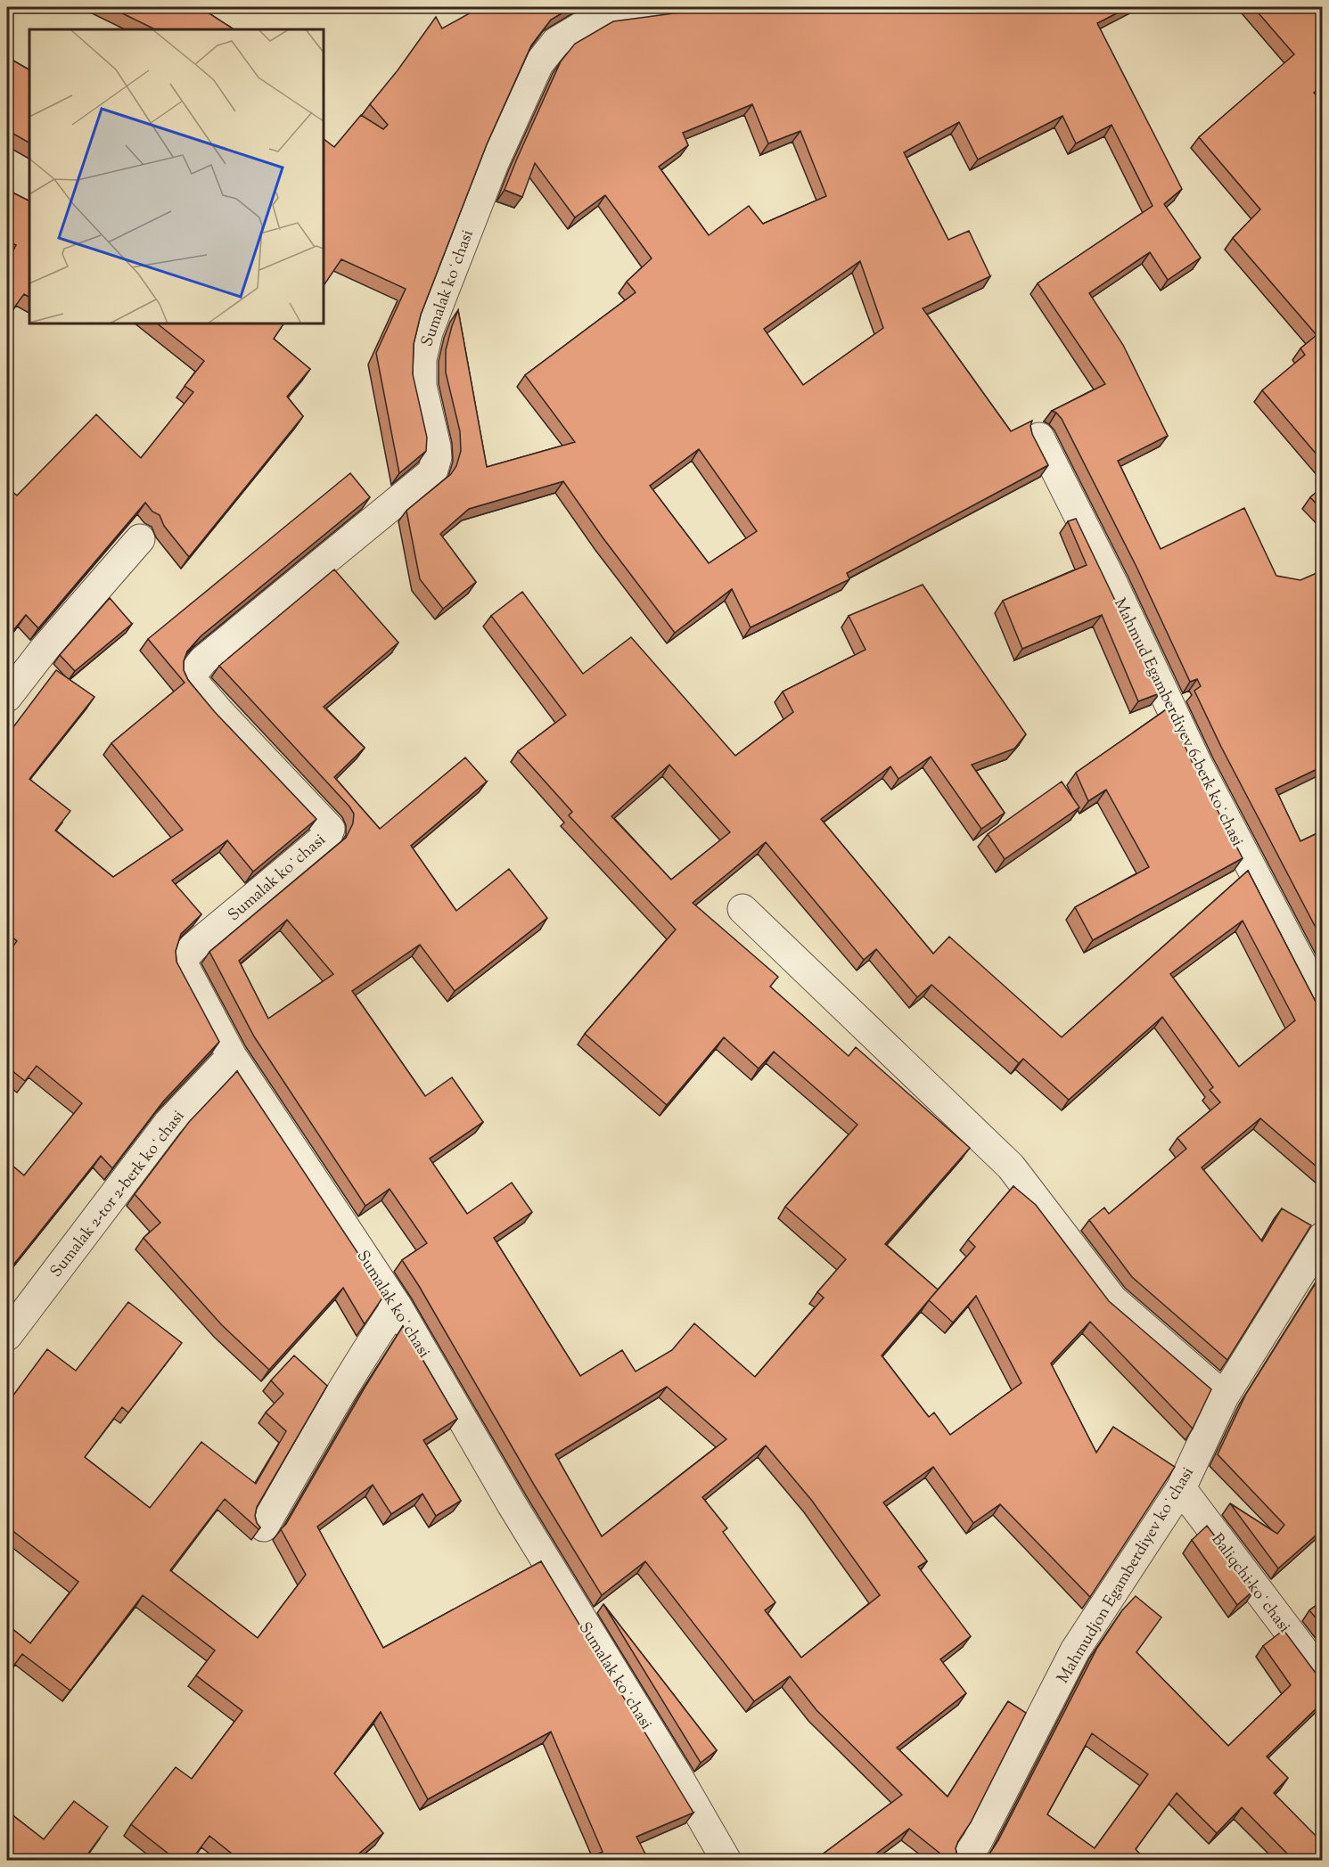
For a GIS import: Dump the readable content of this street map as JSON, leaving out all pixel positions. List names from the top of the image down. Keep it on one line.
{"streets":{"street":["Sumalak koʻchasi","Mahmud Egamberdiyev 6-berk koʻchasi","Sumalak 2-tor 2-berk koʻchasi","Mahmudjon Egamberdiyev koʻchasi","Baliqchi koʻchasi"]},"crossings":[["Sumalak koʻchasi","Sumalak 2-tor 2-berk koʻchasi"],["Mahmudjon Egamberdiyev koʻchasi","Baliqchi koʻchasi"]]}
